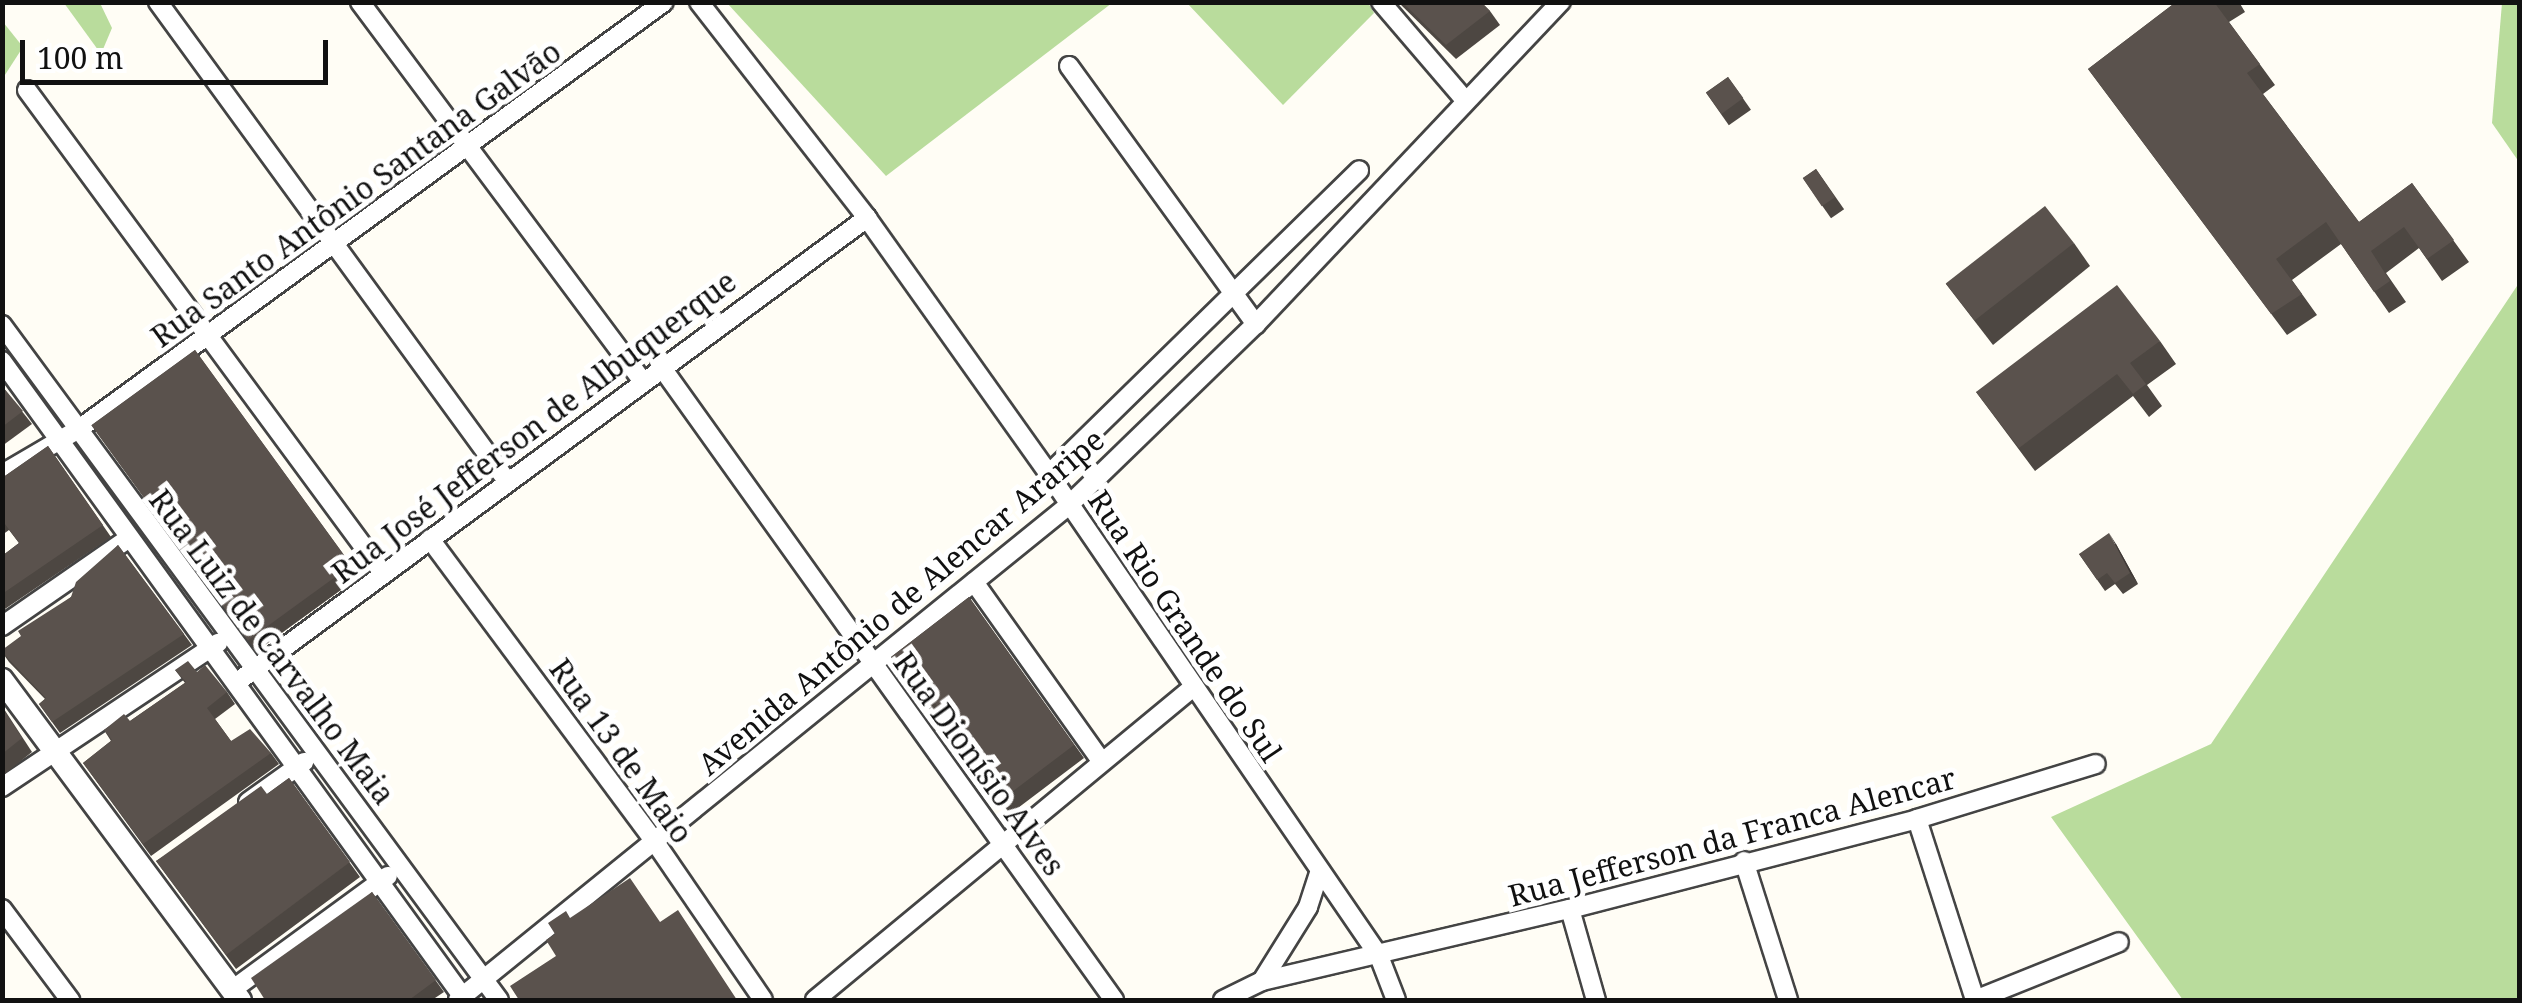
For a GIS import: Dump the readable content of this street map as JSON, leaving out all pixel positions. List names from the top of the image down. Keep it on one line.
{"streets":{"street":["Rua Santo Antônio Santana Galvão","Rua José Jefferson de Albuquerque","Avenida Antônio de Alencar Araripe","Rua Rio Grande do Sul","Rua Luiz de Carvalho Maia","Rua 13 de Maio","Rua Dionísio Alves","Rua Jefferson da Franca Alencar"]},"crossings":[["Rua Santo Antônio Santana Galvão","Rua Luiz de Carvalho Maia"],["Rua José Jefferson de Albuquerque","Rua Rio Grande do Sul"],["Rua José Jefferson de Albuquerque","Rua Luiz de Carvalho Maia"],["Rua José Jefferson de Albuquerque","Rua 13 de Maio"],["Rua José Jefferson de Albuquerque","Rua Dionísio Alves"],["Avenida Antônio de Alencar Araripe","Rua Rio Grande do Sul"],["Avenida Antônio de Alencar Araripe","Rua Luiz de Carvalho Maia"],["Avenida Antônio de Alencar Araripe","Rua 13 de Maio"],["Avenida Antônio de Alencar Araripe","Rua Dionísio Alves"],["Rua Rio Grande do Sul","Rua Jefferson da Franca Alencar"]],"scale_bar":"100 m"}
